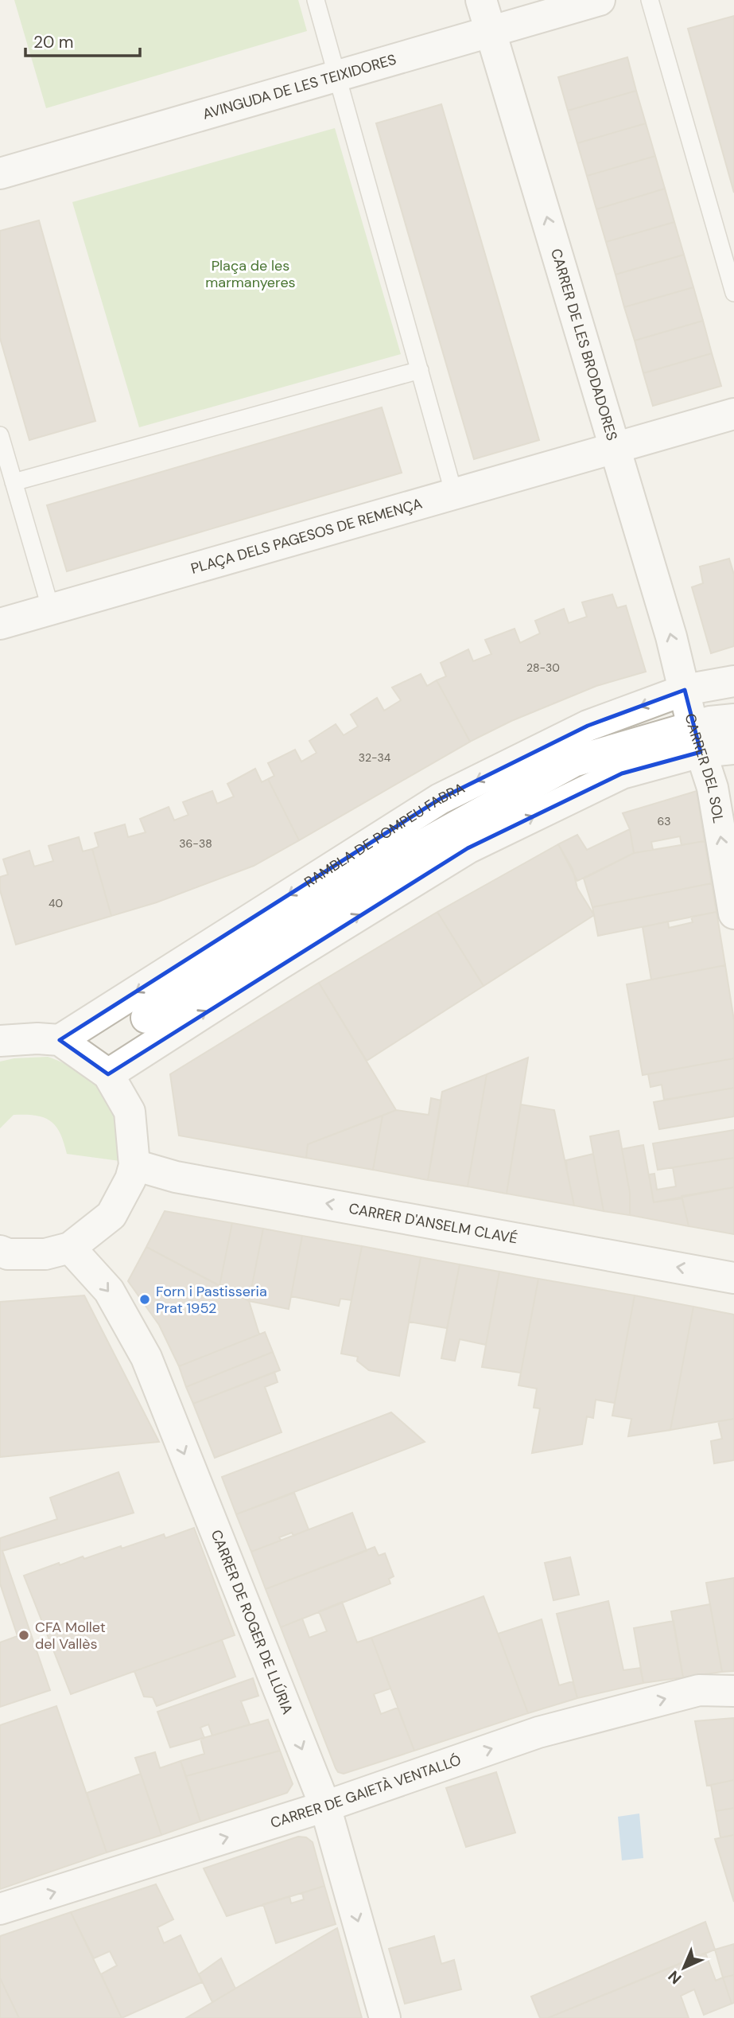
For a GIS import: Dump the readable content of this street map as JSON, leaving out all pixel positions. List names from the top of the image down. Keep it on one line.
{"streets":{"street":["AVINGUDA DE LES TEIXIDORES","CARRER DE LES BRODADORES","PLAÇA DELS PAGESOS DE REMENÇA","CARRER DEL SOL","RAMBLA DE POMPEU FABRA","CARRER D'ANSELM CLAVÉ","CARRER DE ROGER DE LLÚRIA","CARRER DE GAIETÀ VENTALLÓ"]},"crossings":[["AVINGUDA DE LES TEIXIDORES","CARRER DE LES BRODADORES"],["CARRER DE LES BRODADORES","PLAÇA DELS PAGESOS DE REMENÇA"],["CARRER DE LES BRODADORES","CARRER DEL SOL"],["CARRER DE LES BRODADORES","RAMBLA DE POMPEU FABRA"],["CARRER DEL SOL","RAMBLA DE POMPEU FABRA"],["CARRER DE ROGER DE LLÚRIA","CARRER DE GAIETÀ VENTALLÓ"]],"one_way":["CARRER DE LES BRODADORES","CARRER DEL SOL","CARRER D'ANSELM CLAVÉ","CARRER DE ROGER DE LLÚRIA","CARRER DE GAIETÀ VENTALLÓ"],"parks":["Plaça de les marmanyeres"],"places":["Forn i Pastisseria Prat 1952","CFA Mollet del Vallès"],"house_numbers":["28-30","32-34","63","36-38","40"],"scale_bar":"20 m","north":"bottom left"}
